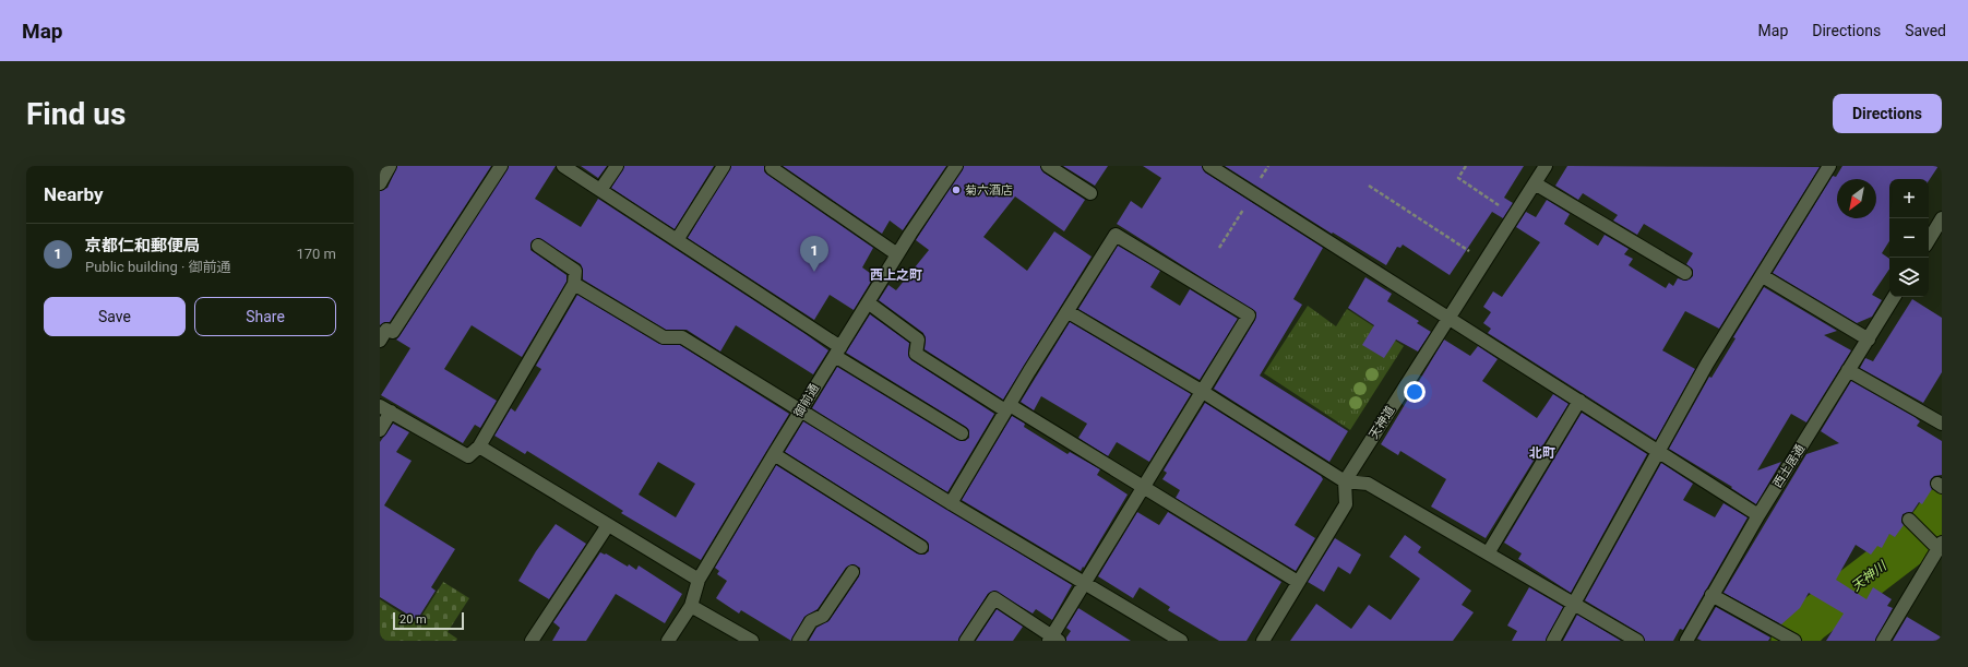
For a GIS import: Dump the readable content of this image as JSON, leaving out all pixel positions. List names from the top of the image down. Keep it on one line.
{"streets":{"street":["御前通","天神道","西土居通"]},"districts":["西上之町","北町"],"water":["天神川"],"places":["菊六酒店"],"scale_bar":"20 m","north":"bottom left","page":{"header":"Map","nav":["Map","Directions","Saved"],"buttons":["Directions",["Save","Share"]],"title":"Find us","heading":"Nearby","map_buttons":["+","−"],"list":[{"mark":"1","name":"京都仁和郵便局","note":"Public building · 御前通","value":"170 m"}],"pins":"1","scale":"20 m"}}
